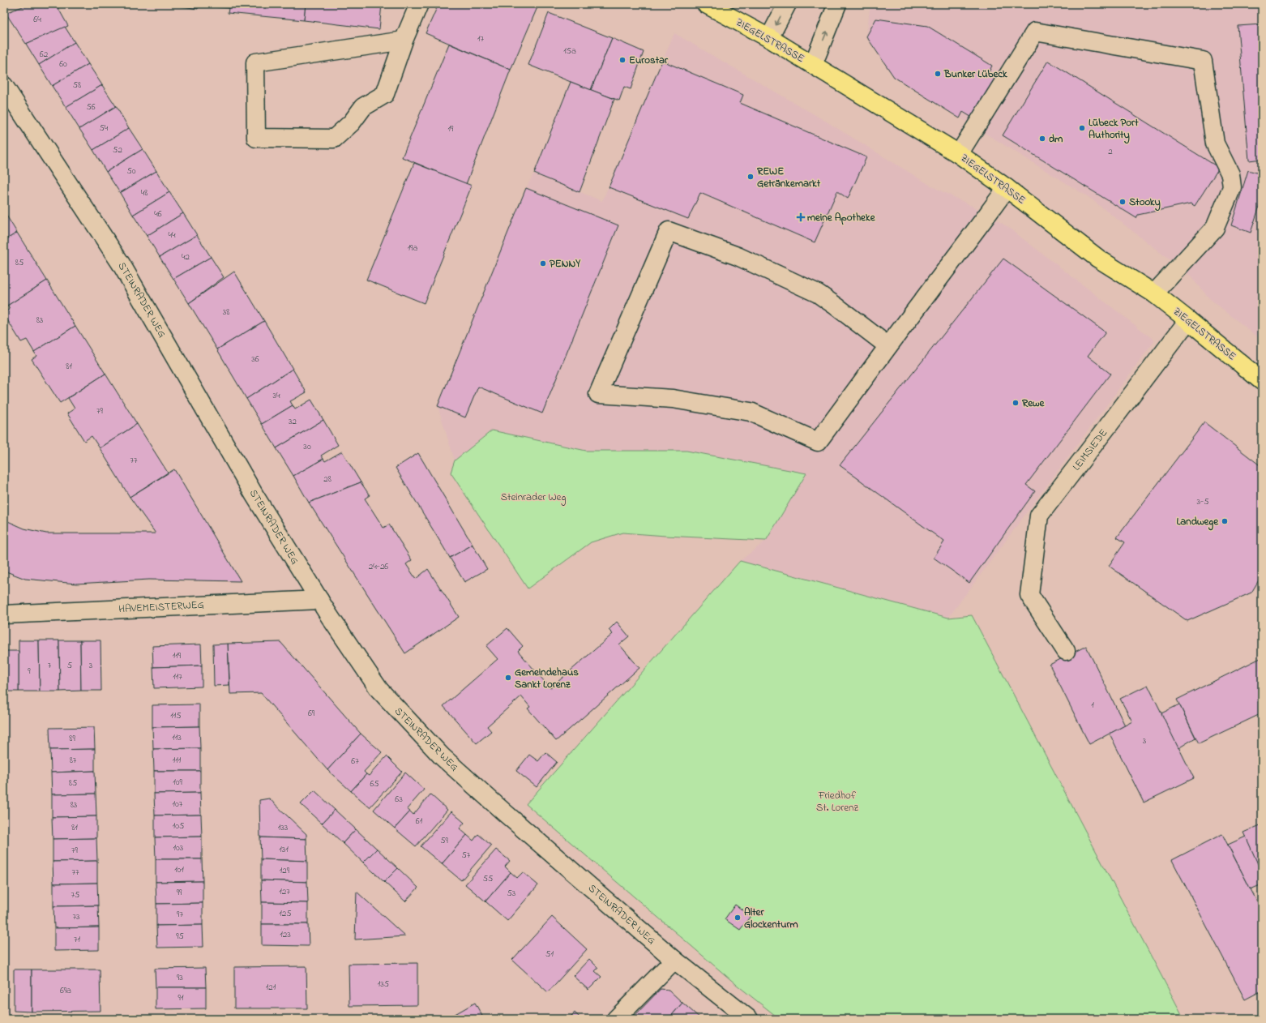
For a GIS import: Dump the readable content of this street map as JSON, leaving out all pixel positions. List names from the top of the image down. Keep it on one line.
{"streets":{"main road":["ZIEGELSTRASSE"],"street":["STEINRADER WEG","LEIMSIEDE","HAVEMEISTERWEG"]},"crossings":[["ZIEGELSTRASSE","LEIMSIEDE"],["STEINRADER WEG","HAVEMEISTERWEG"]],"parks":["Steinrader Weg","Friedhof St. Lorenz"],"places":{"other":["Eurostar","Bunker Lübeck","Lübeck Port Authority","dm","REWE Getränkemarkt","Stooky","PENNY","Rewe","Landwege","Gemeindehaus Sankt Lorenz","Alter Glockenturm"],"health":["meine Apotheke"]},"house_numbers":["64","17","15a","62","60","58","56","54","19","52","2","50","48","46","44","19a","42","85","38","83","36","81","34","79","32","30","77","28","3-5","24-26","119","7","5","3","9","117","1","69","115","113","89","3","87","111","67","109","85","65","63","107","83","61","105","81","133","59","103","131","79","57","101","129","77","55","127","99","53","75","125","97","73","123","95","71","51","93","135","121","69a","91"]}
